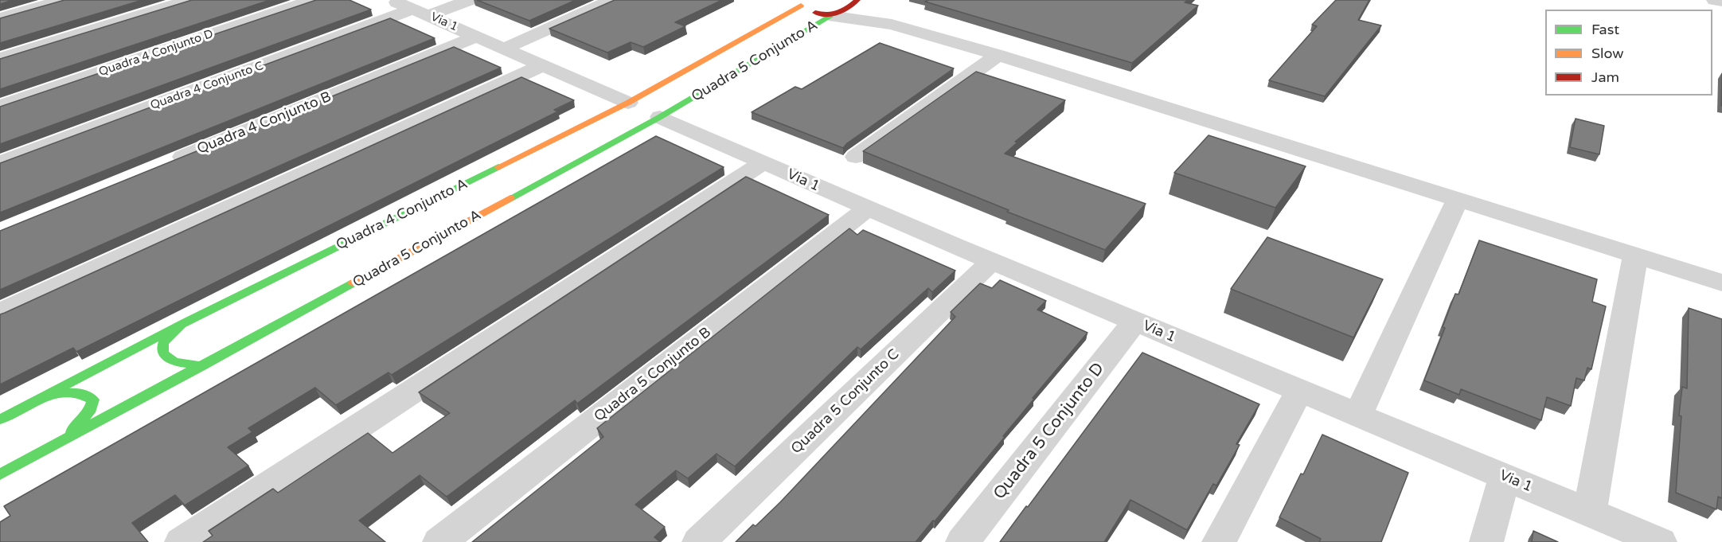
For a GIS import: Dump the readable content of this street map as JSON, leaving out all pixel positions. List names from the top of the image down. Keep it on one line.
{"streets":{"street":["Via 1","Quadra 4 Conjunto D","Quadra 5 Conjunto A","Quadra 4 Conjunto C","Quadra 4 Conjunto B","Quadra 4 Conjunto A","Quadra 5 Conjunto B","Quadra 5 Conjunto C","Quadra 5 Conjunto D"]},"crossings":[["Via 1","Quadra 5 Conjunto A"],["Via 1","Quadra 4 Conjunto C"],["Via 1","Quadra 4 Conjunto B"],["Via 1","Quadra 4 Conjunto A"],["Via 1","Quadra 5 Conjunto B"],["Via 1","Quadra 5 Conjunto C"],["Via 1","Quadra 5 Conjunto D"]],"legend":["Fast","Slow","Jam"]}
